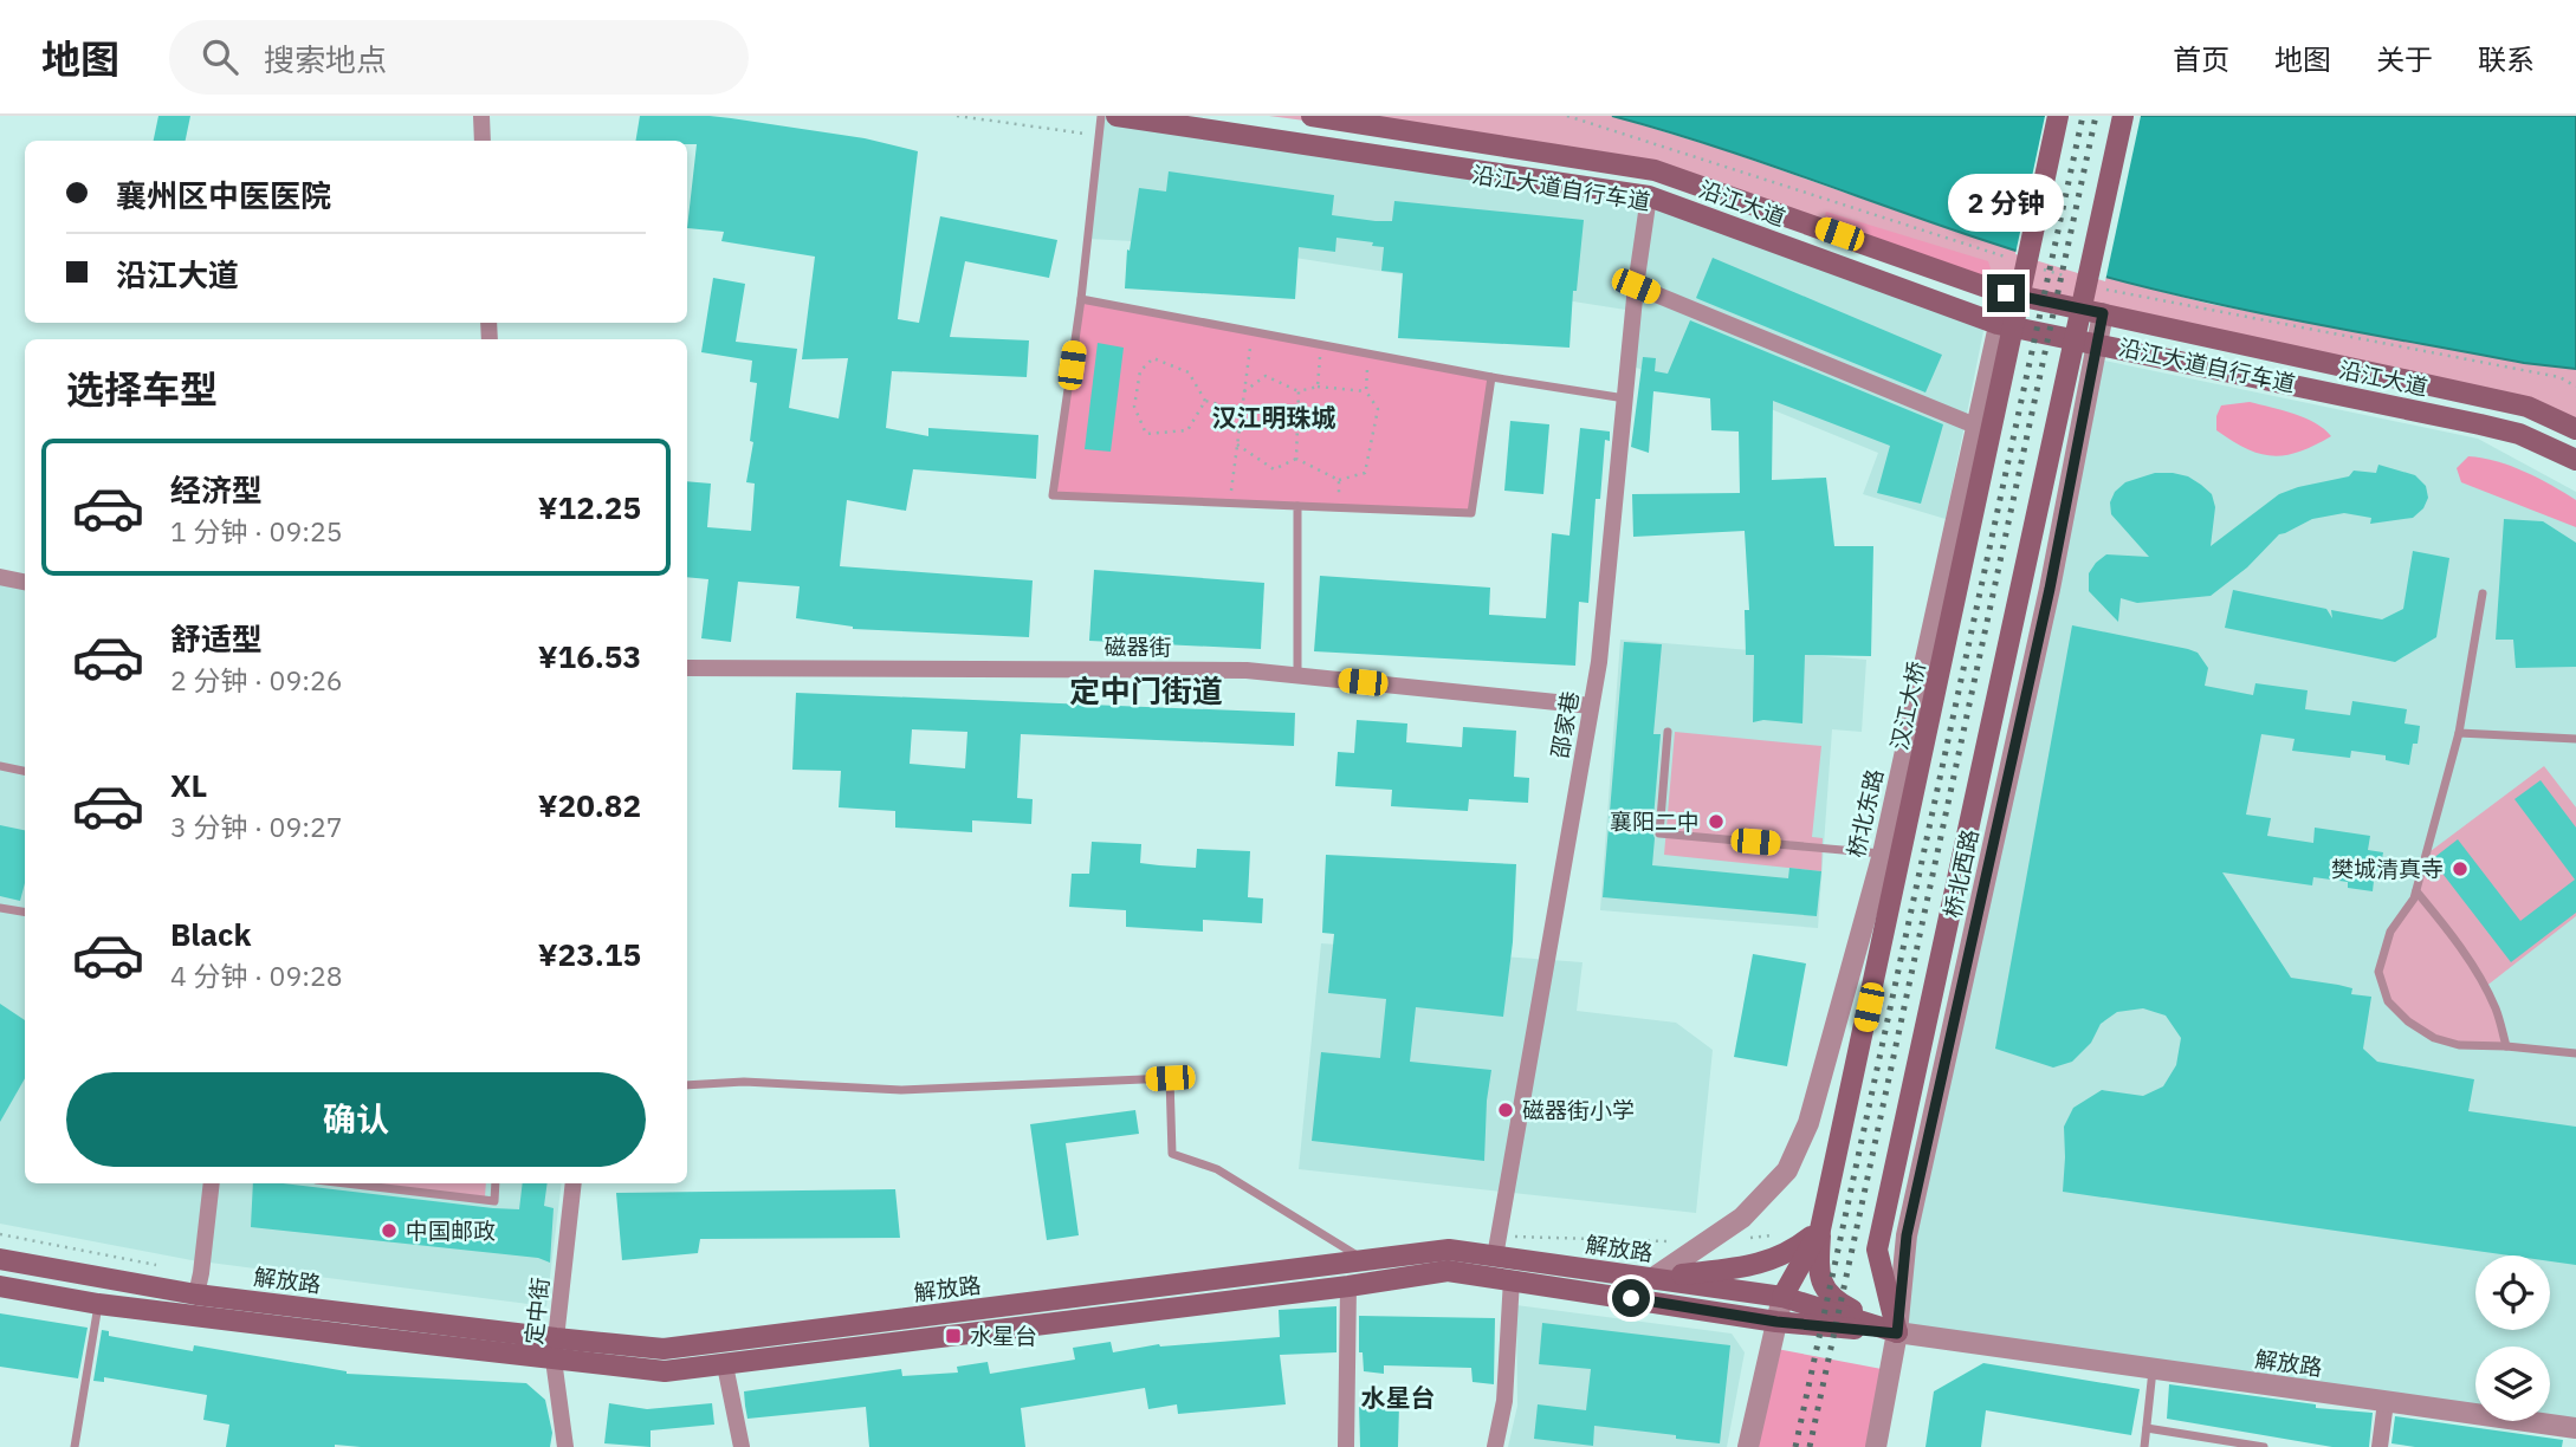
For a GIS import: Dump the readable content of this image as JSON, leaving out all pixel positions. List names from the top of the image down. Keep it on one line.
{"streets":{"main road":["沿江大道","汉江大桥","解放路"],"street":["磁器街","邵家巷","桥北东路","桥北西路","定中街"]},"crossings":[["沿江大道","邵家巷"],["沿江大道","桥北东路"],["沿江大道","桥北西路"],["磁器街","邵家巷"],["汉江大桥","解放路"],["邵家巷","解放路"],["桥北东路","解放路"],["桥北西路","解放路"],["解放路","定中街"]],"districts":["汉江明珠城","定中门街道","水星台"],"places":{"other":["襄阳二中","樊城清真寺","磁器街小学","中国邮政"],"transit":["水星台"]},"page":{"header":"地图","search":"搜索地点","nav":["首页","地图","关于","联系"],"banner":["襄州区中医医院","沿江大道"],"bubble":"2 分钟","heading":"选择车型","list":[{"name":"经济型","note":"1 分钟 · 09:25","value":"¥12.25"},{"name":"舒适型","note":"2 分钟 · 09:26","value":"¥16.53"},{"name":"XL","note":"3 分钟 · 09:27","value":"¥20.82"},{"name":"Black","note":"4 分钟 · 09:28","value":"¥23.15"}],"buttons":"确认"}}
